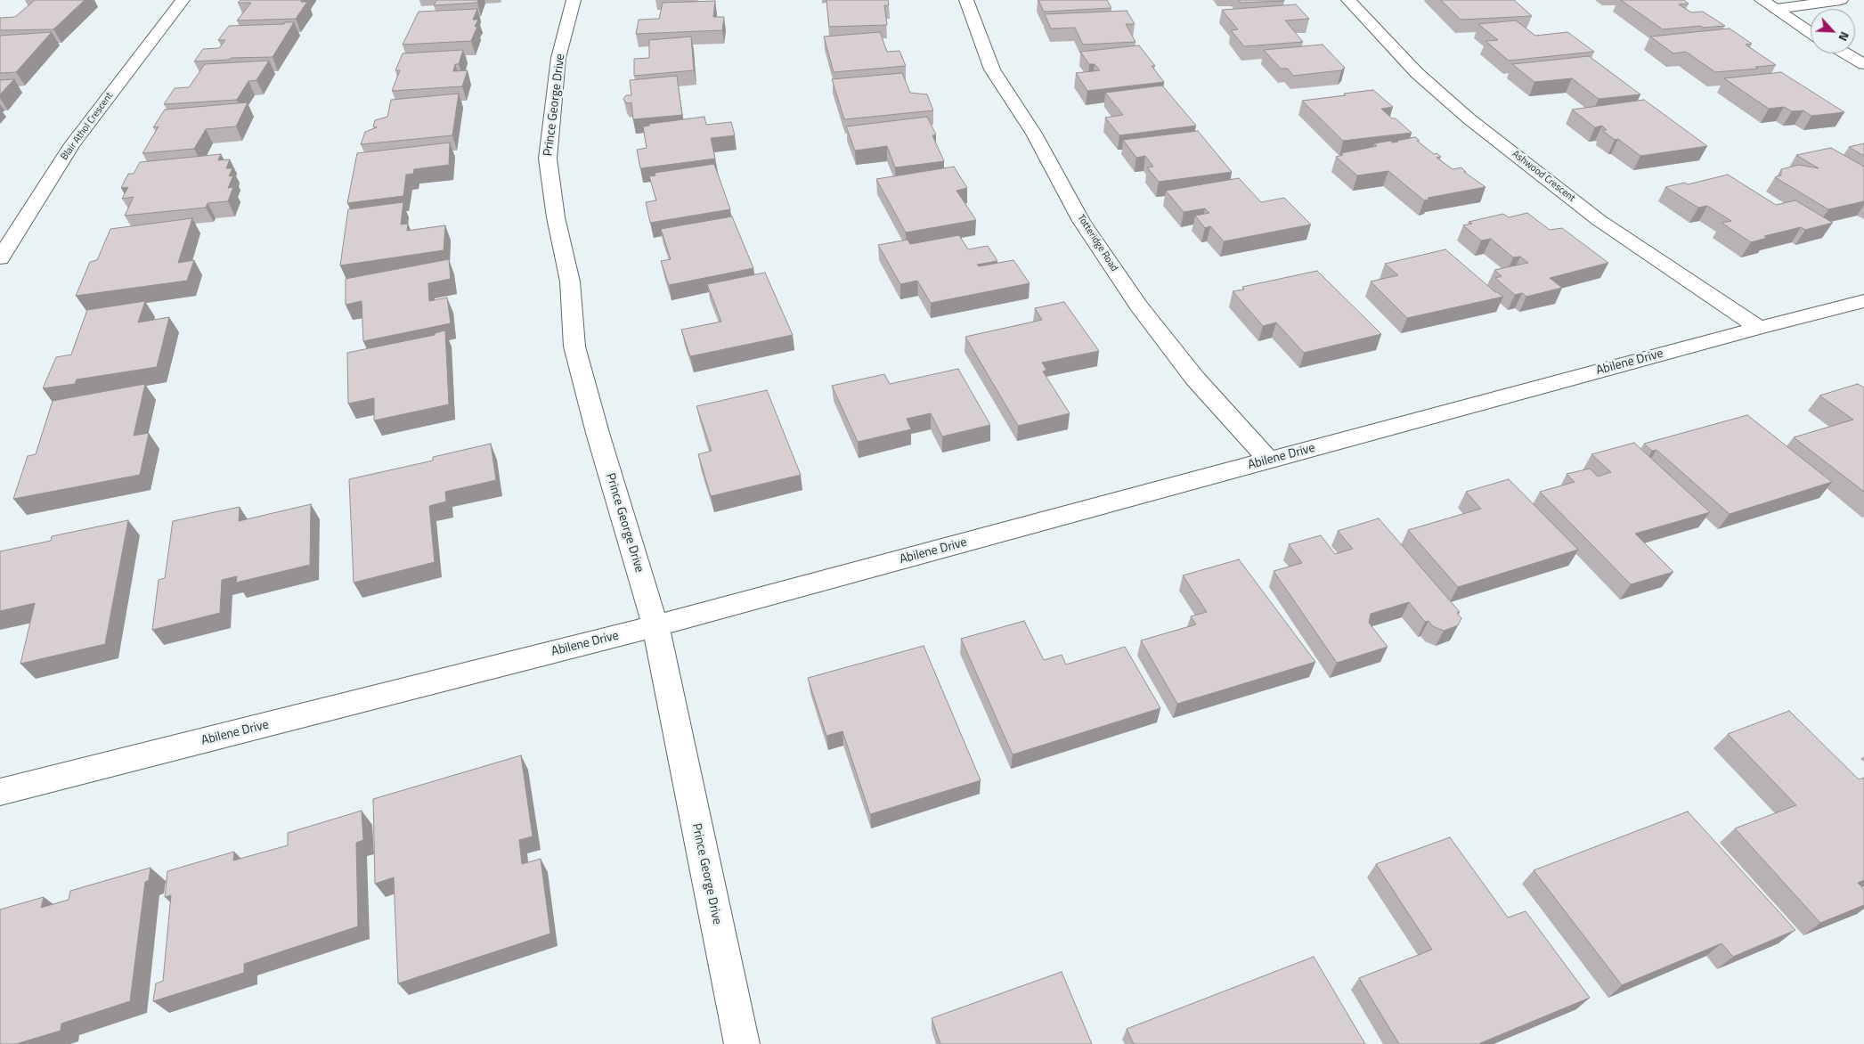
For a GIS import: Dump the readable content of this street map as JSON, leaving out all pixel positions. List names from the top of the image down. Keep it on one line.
{"streets":{"street":["Prince George Drive","Blair Athol Crescent","Ashwood Crescent","Totteridge Road","Abilene Drive"]},"crossings":[["Prince George Drive","Abilene Drive"],["Ashwood Crescent","Abilene Drive"],["Totteridge Road","Abilene Drive"]],"north":"bottom right"}
